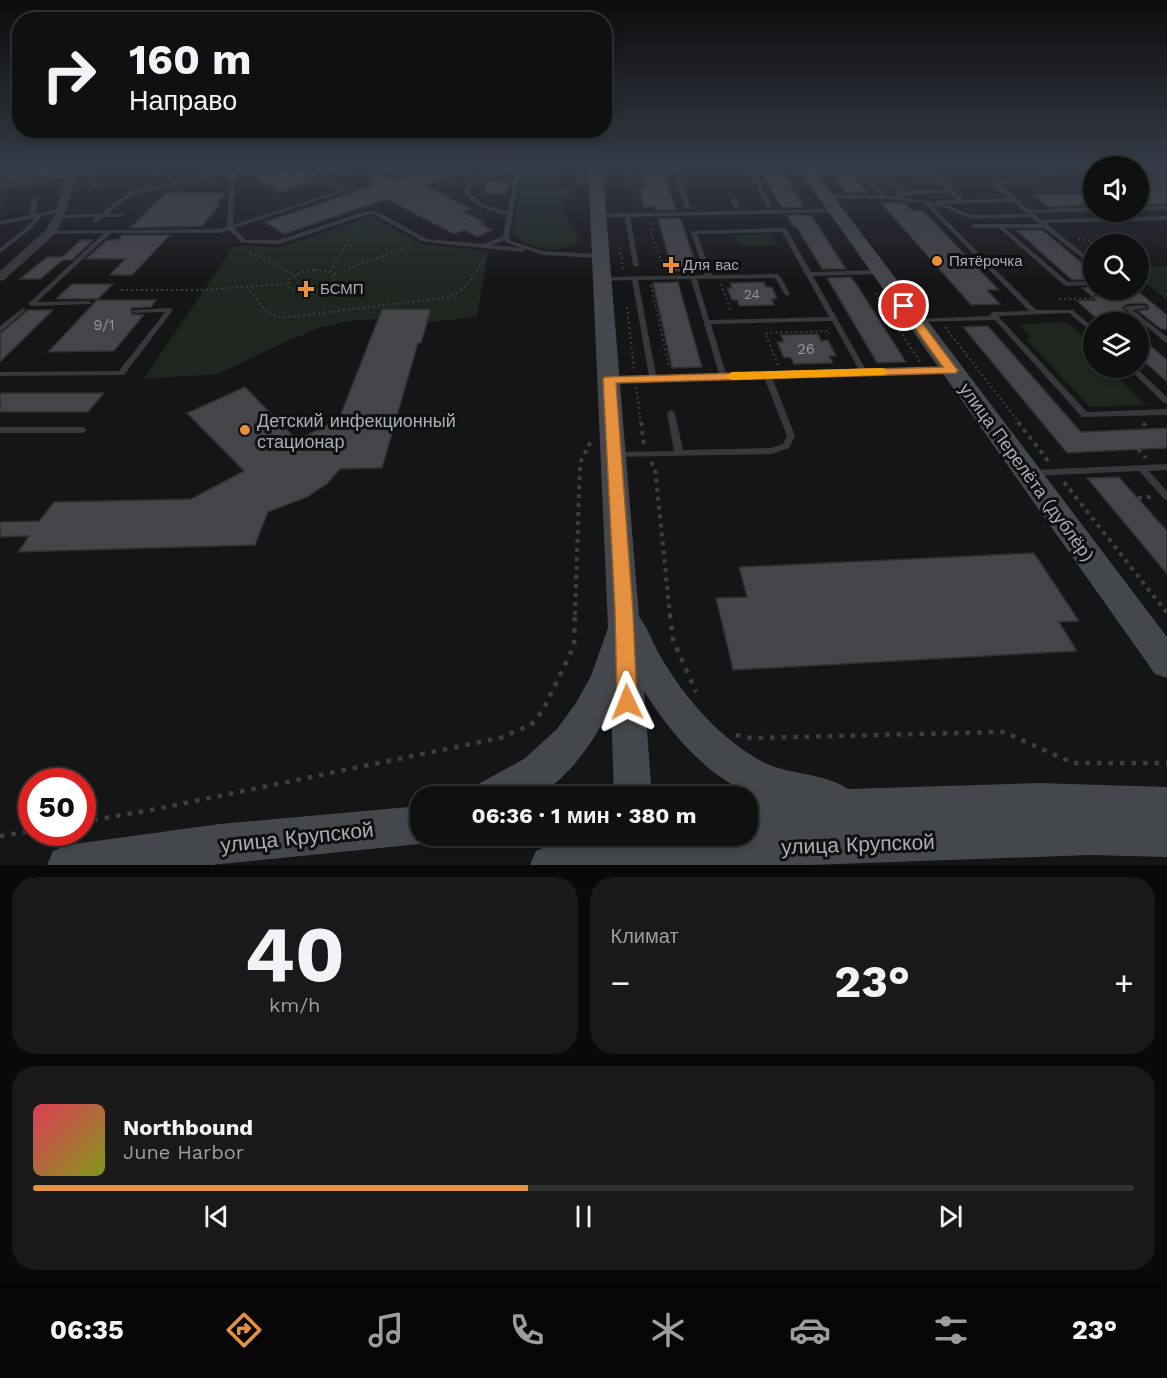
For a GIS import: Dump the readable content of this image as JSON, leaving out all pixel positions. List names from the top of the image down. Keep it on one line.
{"streets":{"main road":["улица Перелёта (дублёр)","улица Крупской"]},"places":{"other":["Пятёрочка","Детский инфекционный стационар"],"health":["Для вас","БСМП"]},"house_numbers":["24","9/1","26"],"page":{"turn":["160 m","Направо"],"limit":"50","trip":"06:36 · 1 мин · 380 m","tile":[["40","km/h"],"Климат"],"heat":["−","23°","+"],"song":["Northbound","June Harbor"],"tabs":["06:35","23°"]}}
